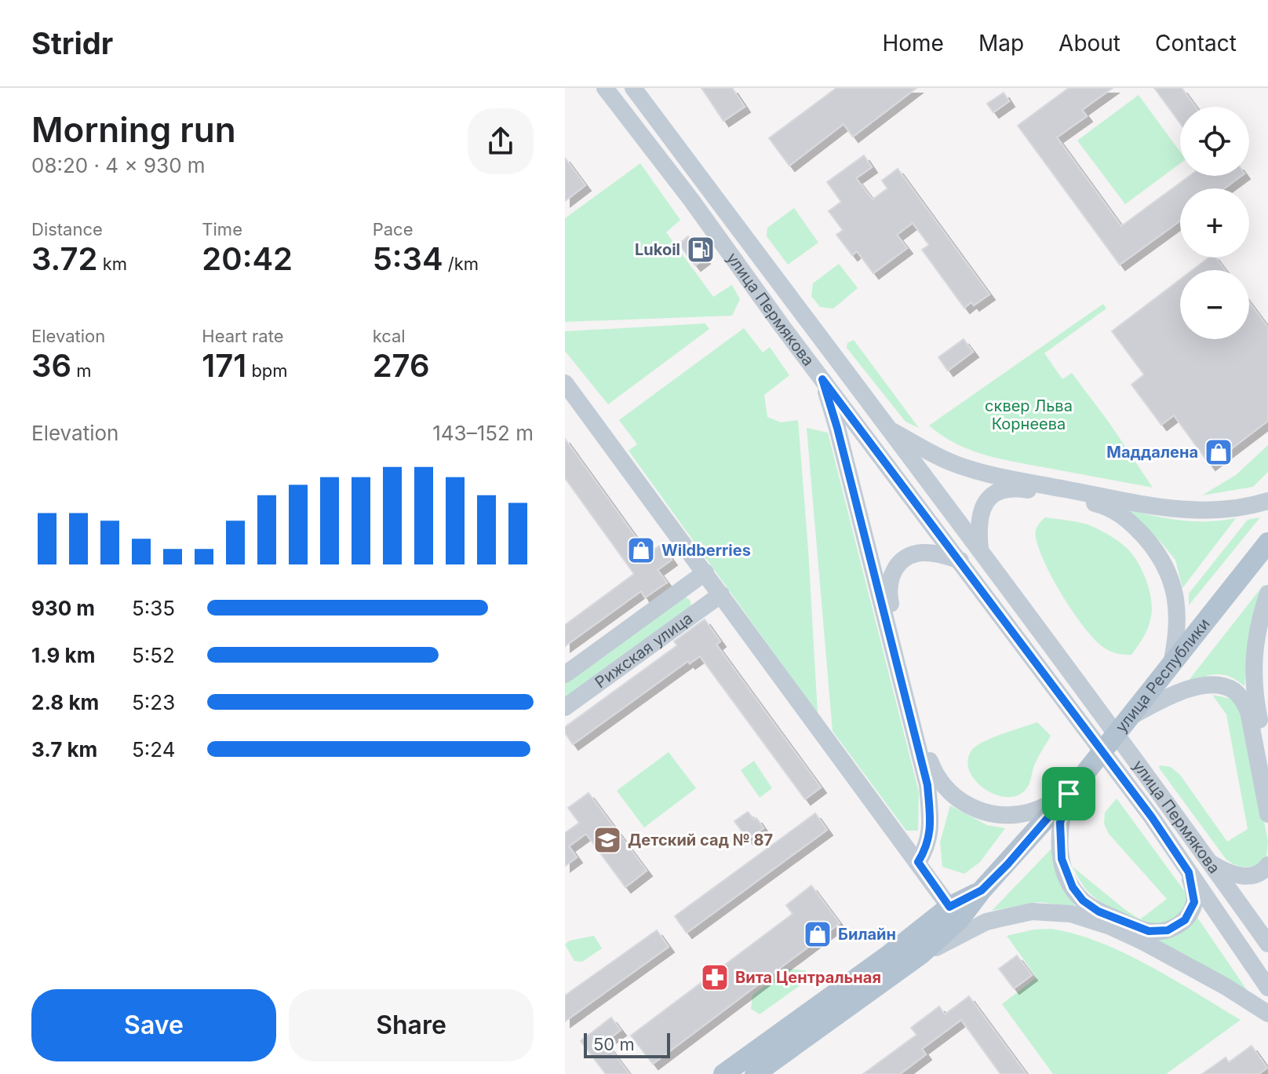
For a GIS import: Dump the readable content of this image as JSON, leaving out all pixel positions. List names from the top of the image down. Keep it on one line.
{"streets":{"main road":["улица Пермякова","Рижская улица","улица Республики"]},"parks":["сквер Льва Корнеева"],"places":{"fuel station":["Lukoil"],"shop":["Маддалена","Wildberries","Билайн"],"school or university":["Детский сад № 87"],"pharmacy":["Вита Центральная"]},"scale_bar":"50 m","page":{"header":"Stridr","nav":["Home","Map","About","Contact"],"heading":["Morning run","08:20 · 4 × 930 m"],"map_buttons":["+","−"],"stats":[["Distance","3.72 km"],["Time","20:42"],["Pace","5:34 /km"],["Elevation","36 m"],["Heart rate","171 bpm"],["kcal","276"]],"chart":["Elevation","143–152 m"],"list":[{"name":"930 m","note":"5:35"},{"name":"1.9 km","note":"5:52"},{"name":"2.8 km","note":"5:23"},{"name":"3.7 km","note":"5:24"}],"buttons":["Save","Share"],"scale":"50 m"}}
